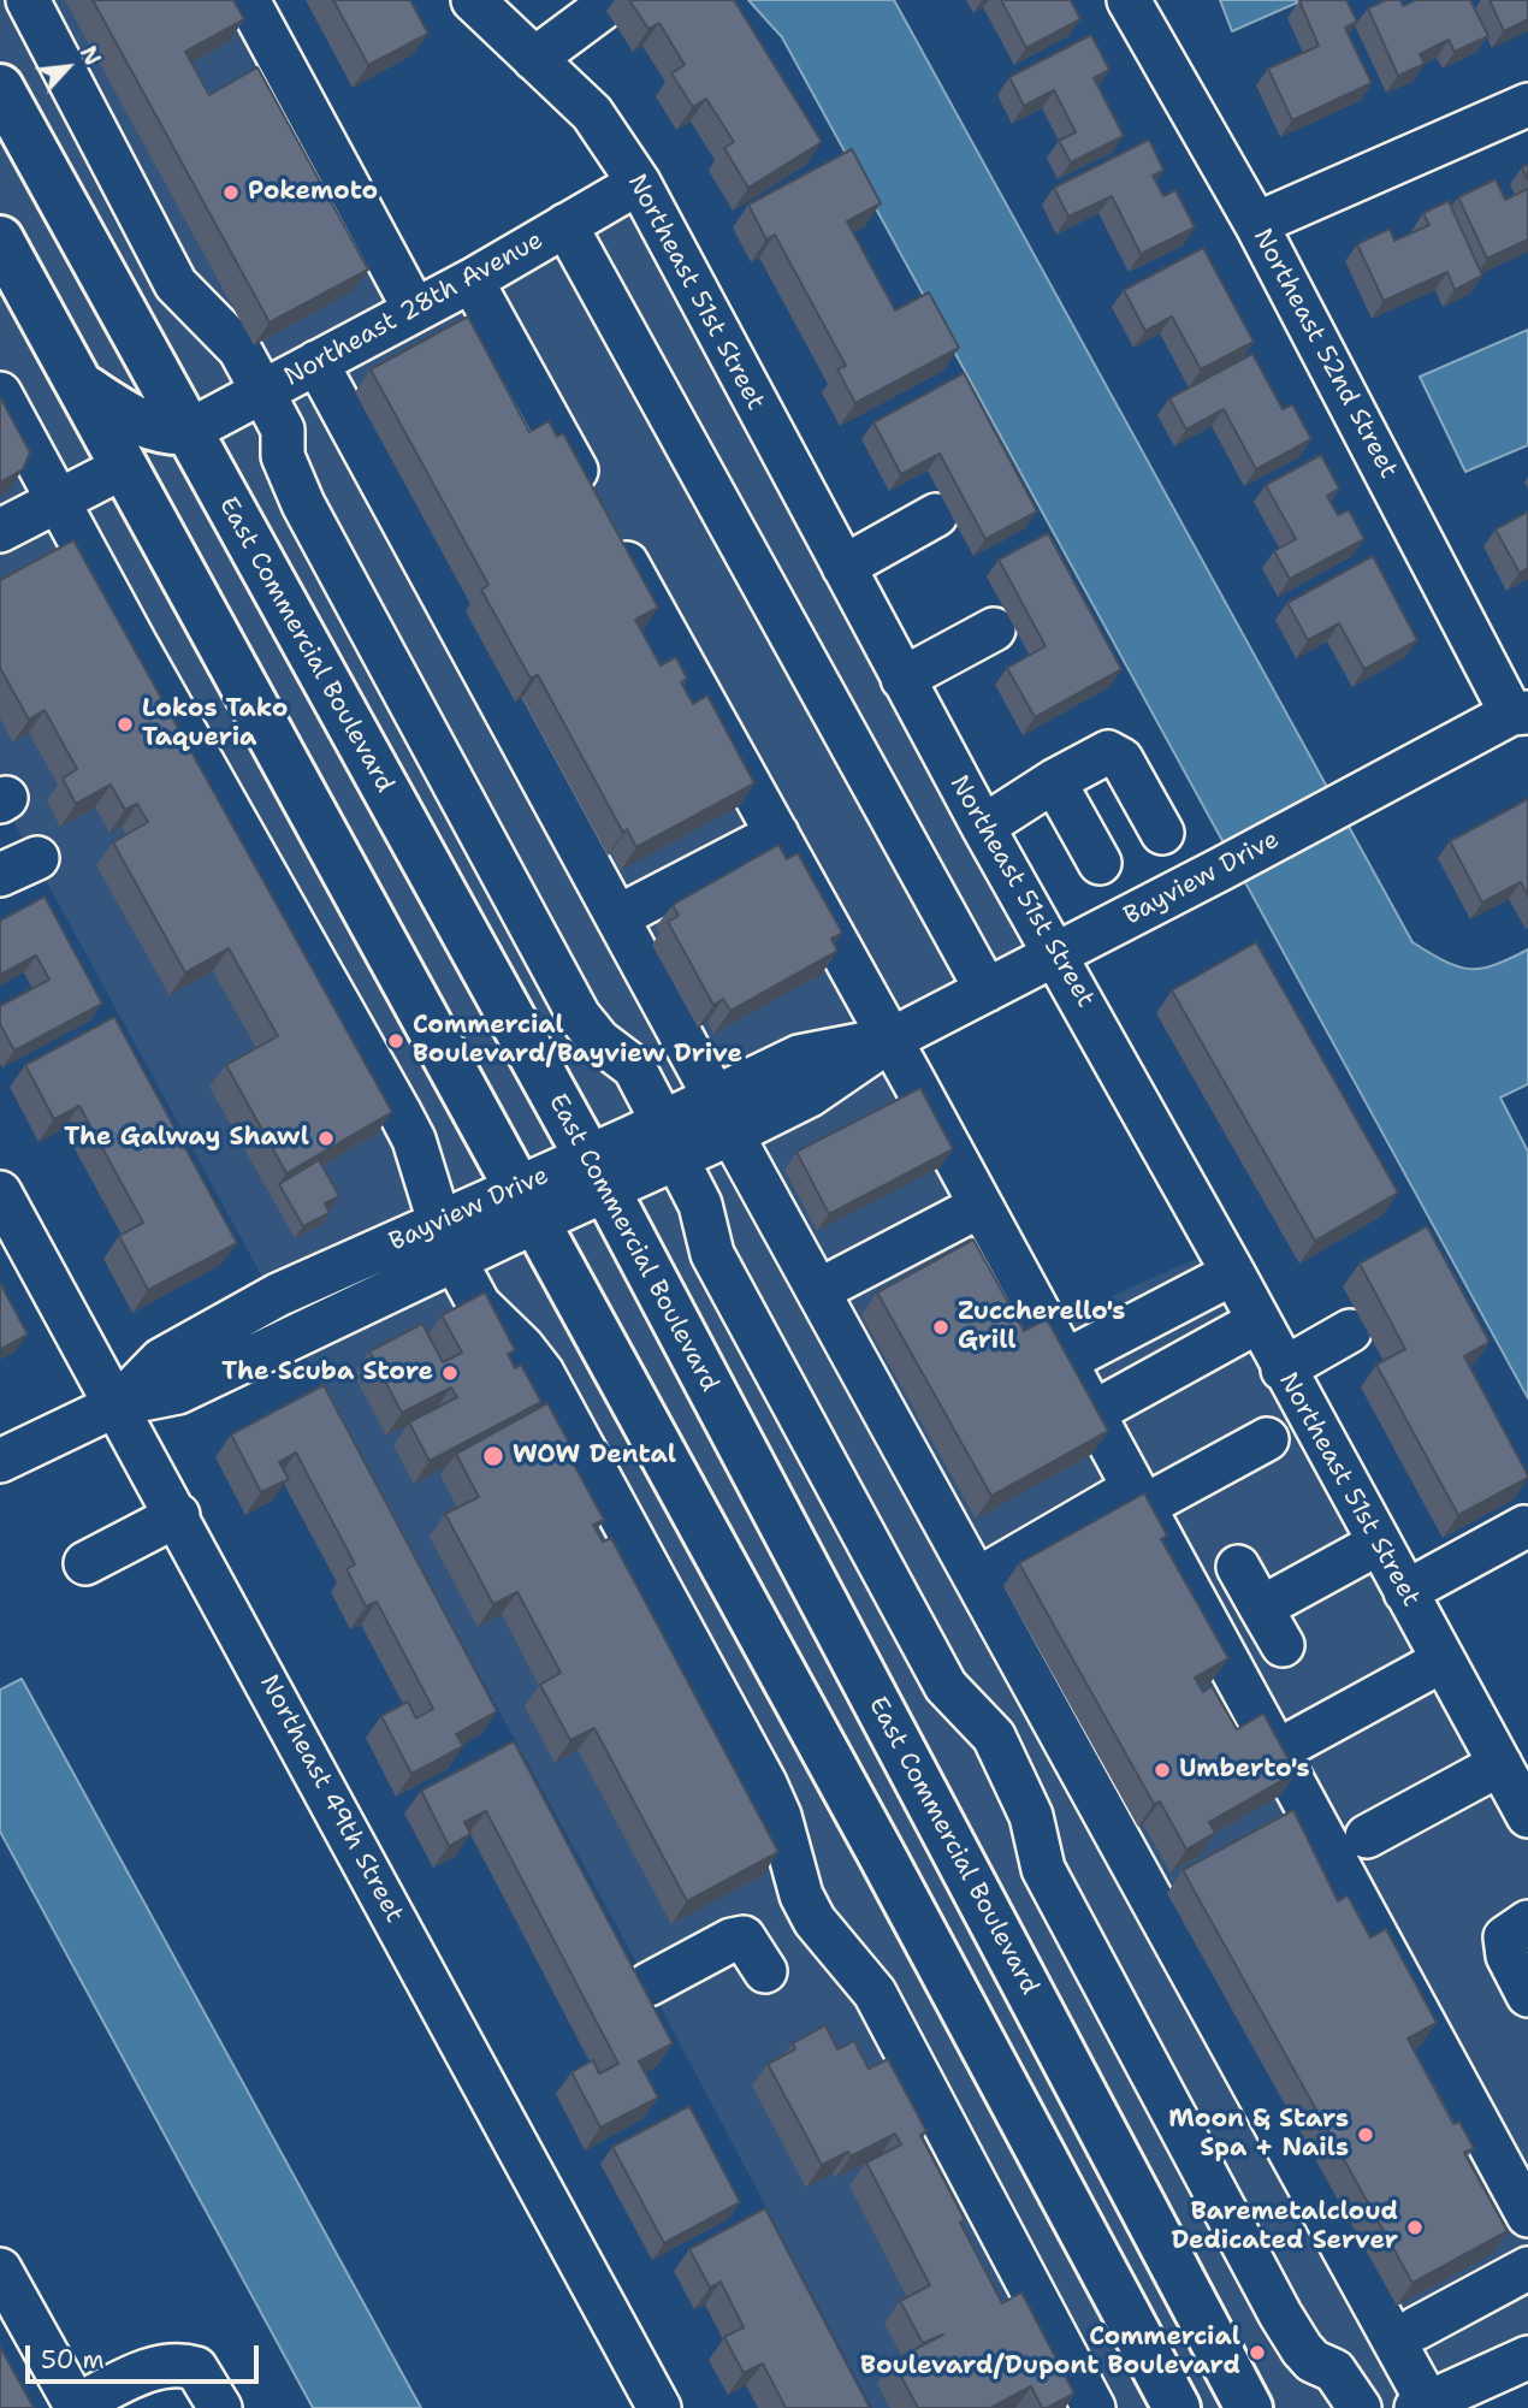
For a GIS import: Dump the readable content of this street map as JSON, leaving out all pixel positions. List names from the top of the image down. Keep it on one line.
{"streets":{"main road":["East Commercial Boulevard"],"street":["Northeast 51st Street","Northeast 28th Avenue","Northeast 52nd Street","Bayview Drive","Northeast 49th Street"]},"crossings":[["Northeast 51st Street","Northeast 28th Avenue"],["Northeast 51st Street","Bayview Drive"],["Northeast 28th Avenue","East Commercial Boulevard"],["Northeast 52nd Street","Bayview Drive"],["East Commercial Boulevard","Bayview Drive"],["Bayview Drive","Northeast 49th Street"]],"places":["Pokemoto","Lokos Tako Taqueria","Commercial Boulevard/Bayview Drive","The Galway Shawl","Zuccherello's Grill","The Scuba Store","WOW Dental","Umberto's","Moon & Stars Spa + Nails","Baremetalcloud Dedicated Server","Commercial Boulevard/Dupont Boulevard"],"scale_bar":"50 m","north":"top right"}
